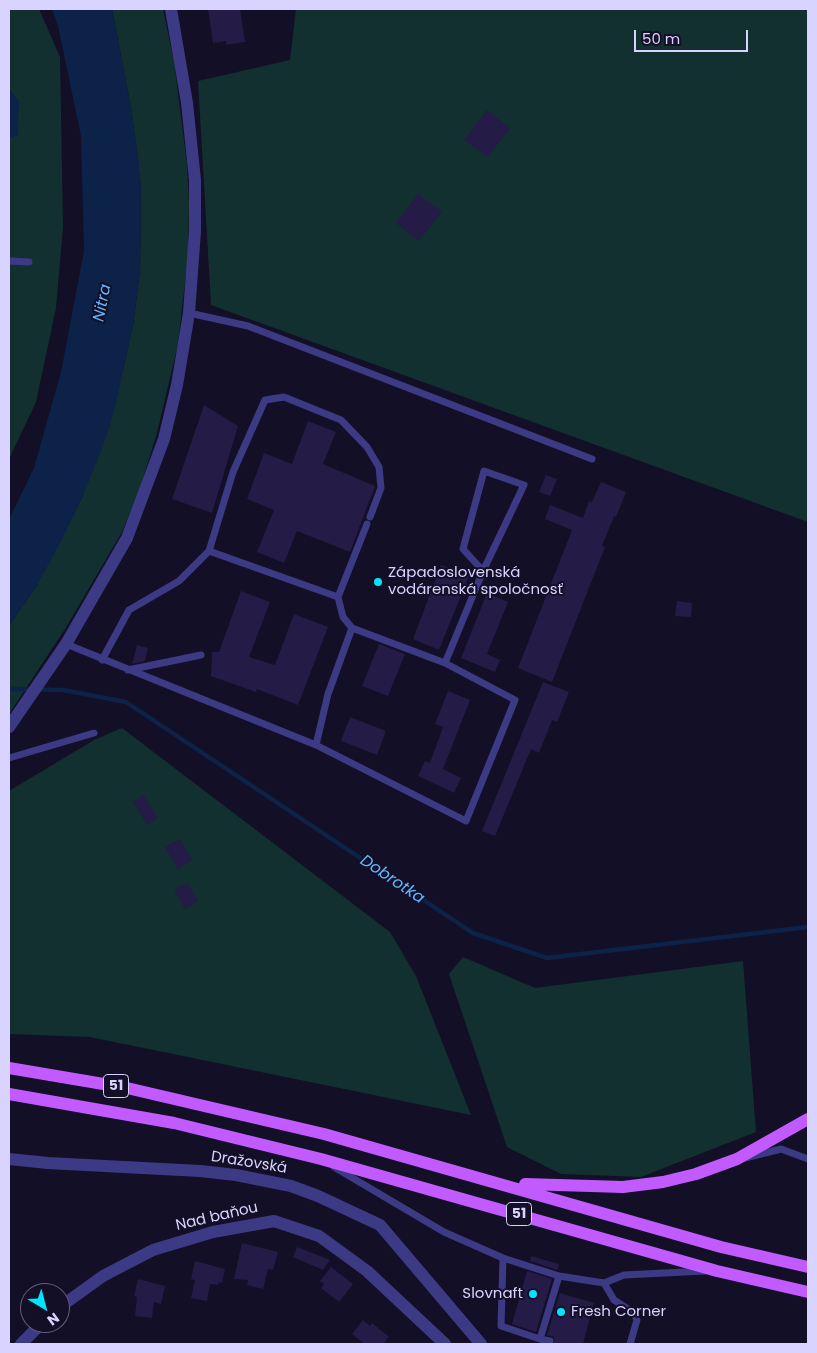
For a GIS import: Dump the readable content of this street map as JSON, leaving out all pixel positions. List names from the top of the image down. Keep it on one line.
{"streets":{"main road":["51"],"street":["Dražovská","Nad baňou"]},"water":["Nitra","Dobrotka"],"places":["Západoslovenská vodárenská spoločnosť","Slovnaft","Fresh Corner"],"scale_bar":"50 m","north":"bottom right"}
